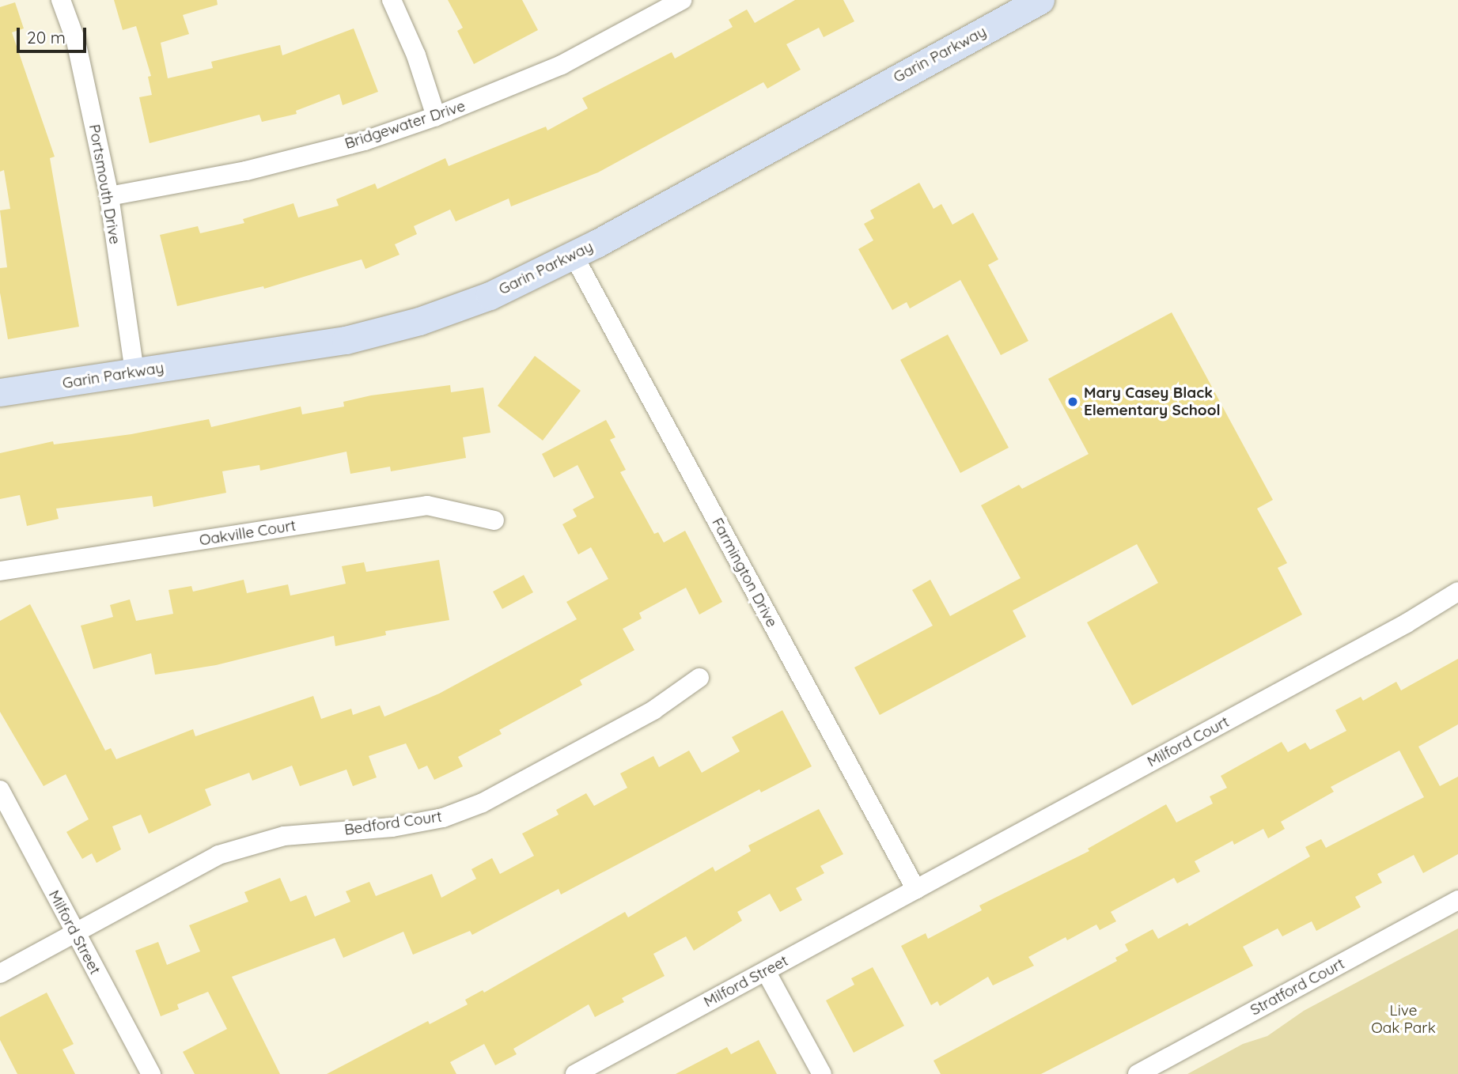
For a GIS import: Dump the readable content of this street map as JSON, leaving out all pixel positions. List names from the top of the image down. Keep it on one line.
{"streets":{"street":["Garin Parkway","Bridgewater Drive","Portsmouth Drive","Oakville Court","Farmington Drive","Milford Court","Bedford Court","Milford Street","Stratford Court"]},"crossings":[["Garin Parkway","Portsmouth Drive"],["Garin Parkway","Farmington Drive"],["Bridgewater Drive","Portsmouth Drive"],["Farmington Drive","Milford Court"],["Farmington Drive","Milford Street"],["Milford Court","Milford Street"],["Bedford Court","Milford Street"]],"parks":["Live Oak Park"],"places":["Mary Casey Black Elementary School"],"scale_bar":"20 m"}
